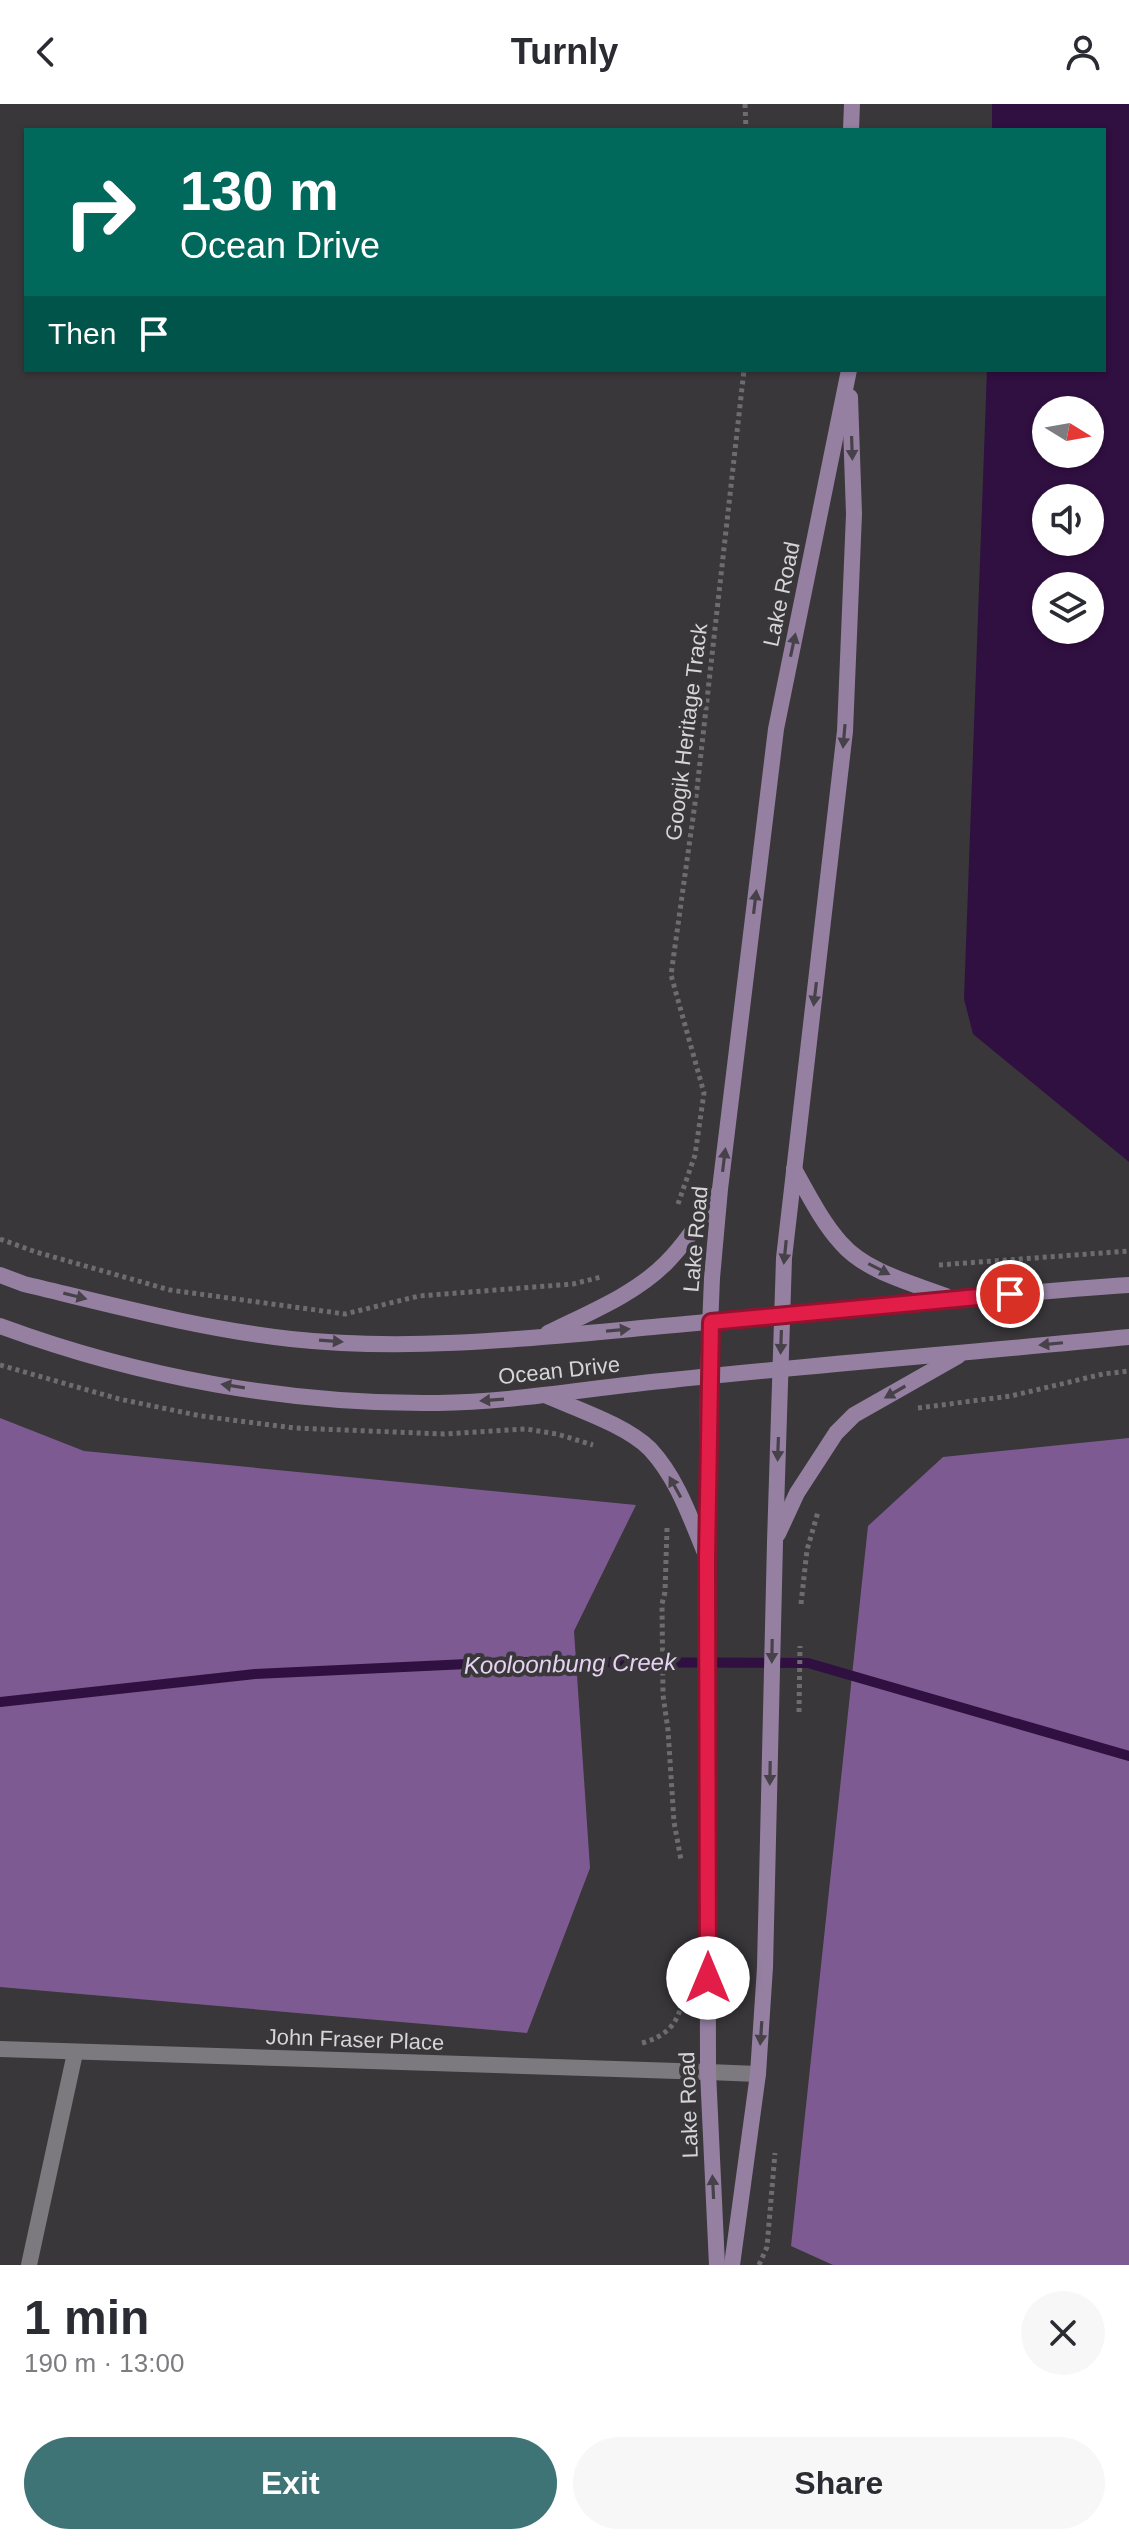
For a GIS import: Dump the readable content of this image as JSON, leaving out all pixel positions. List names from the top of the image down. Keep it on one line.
{"streets":{"main road":["Lake Road","Ocean Drive"],"street":["John Fraser Place"],"path":["Googik Heritage Track"]},"crossings":[["Lake Road","Ocean Drive"],["Lake Road","John Fraser Place"]],"water":["Kooloonbung Creek"],"north":"right","page":{"header":"Turnly","turn":["130 m","Ocean Drive"],"then":"Then","heading":["1 min","190 m · 13:00"],"buttons":["Exit","Share"]}}
